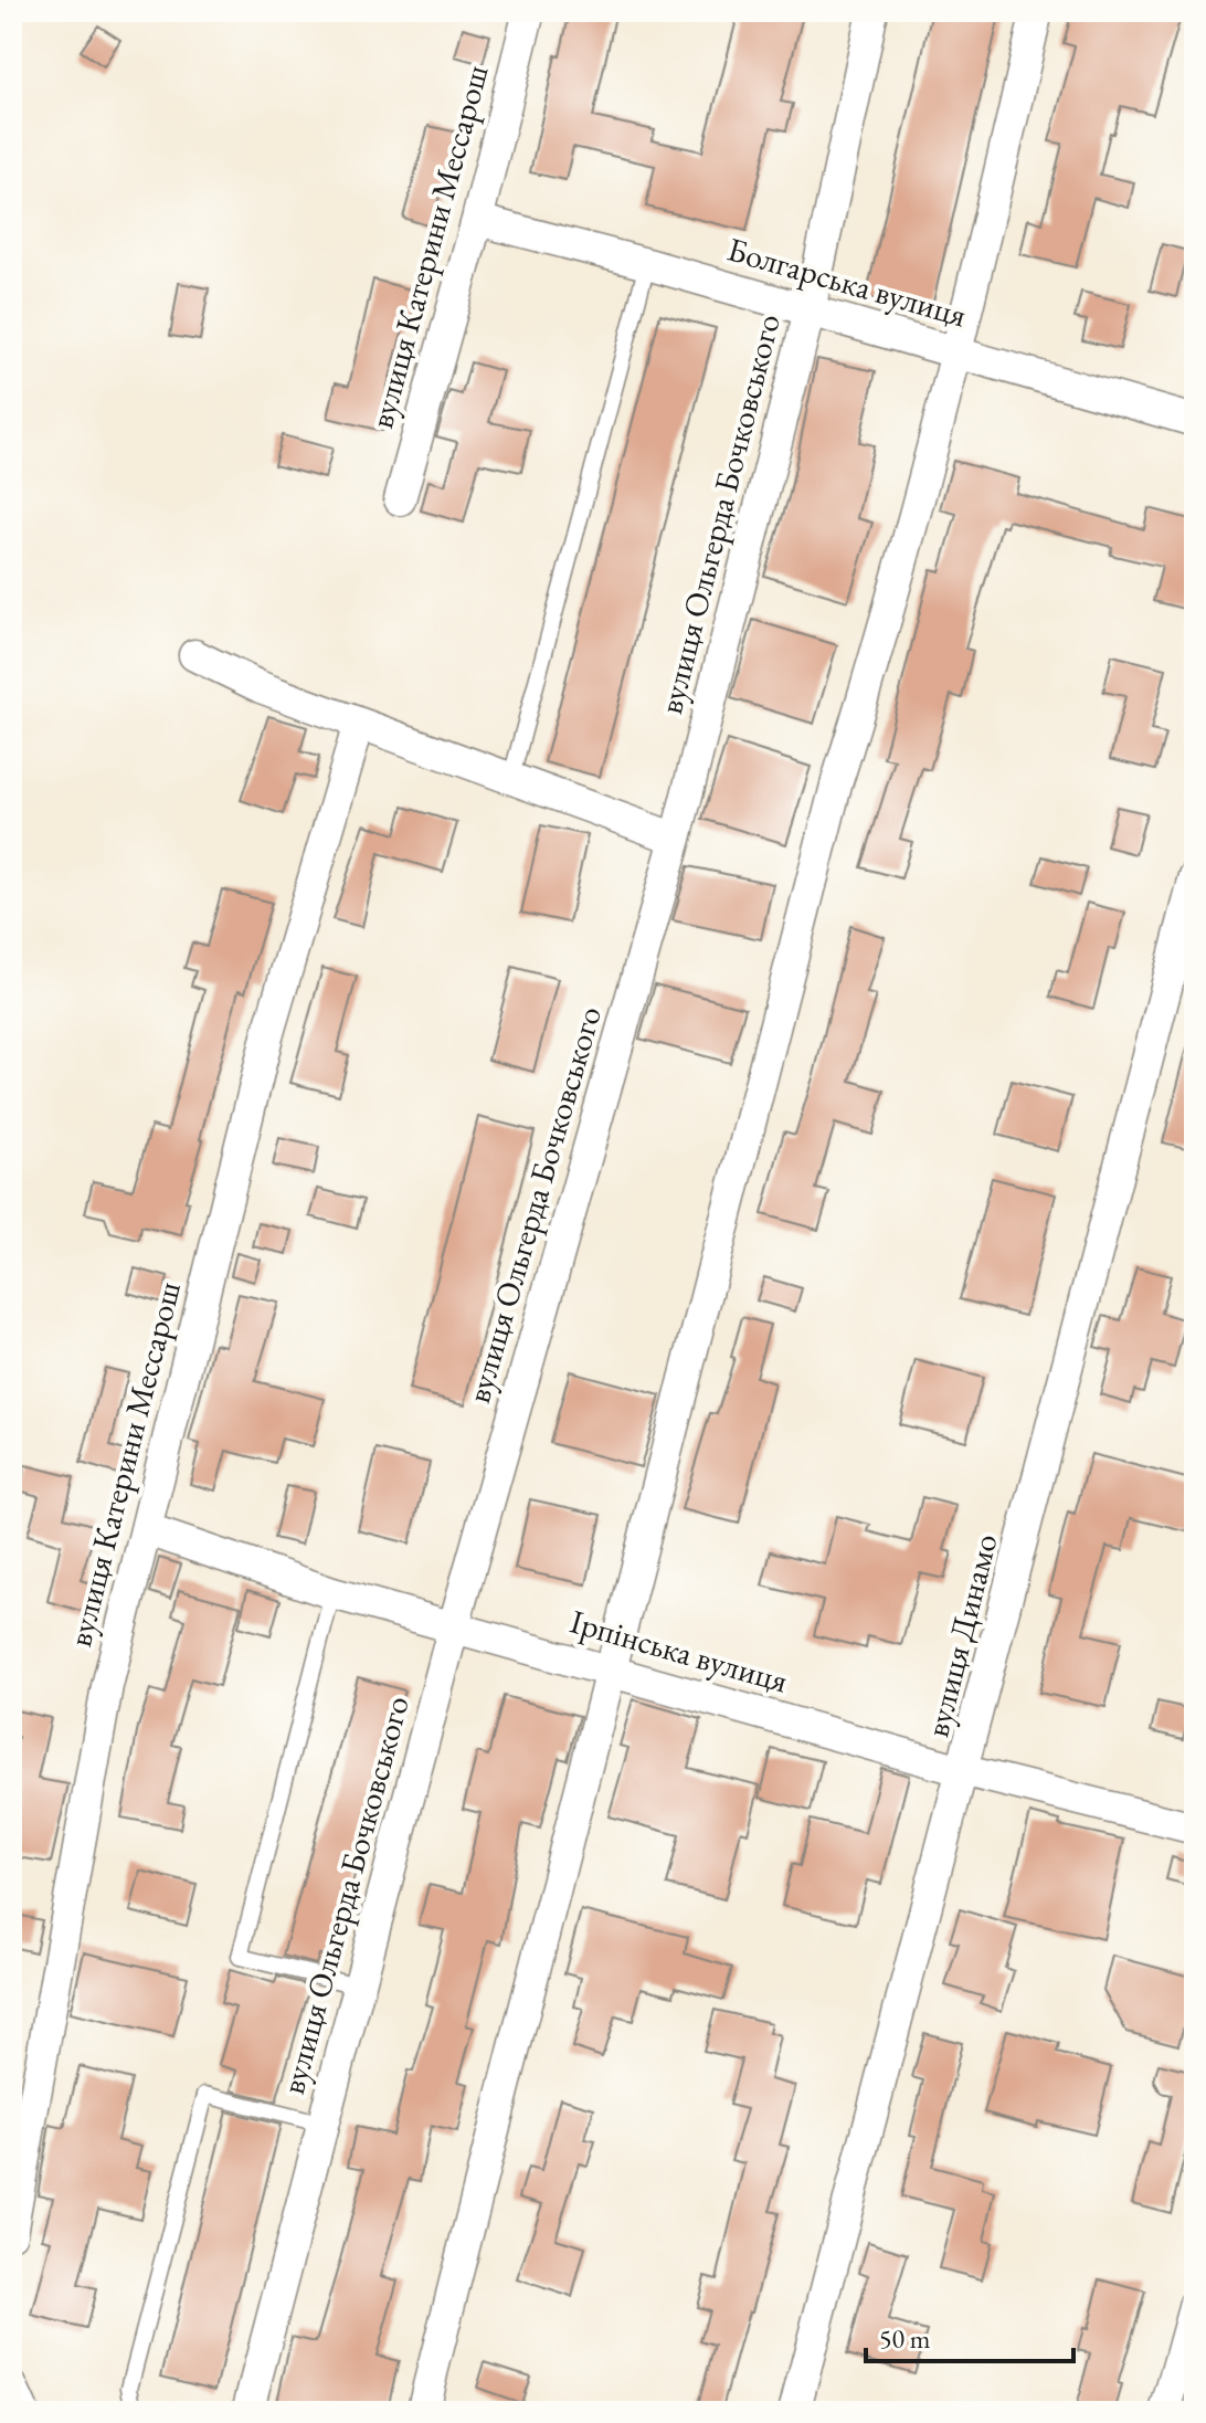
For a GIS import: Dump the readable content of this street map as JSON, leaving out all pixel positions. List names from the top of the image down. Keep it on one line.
{"streets":{"street":["вулиця Катерини Мессарош","Болгарська вулиця","вулиця Ольгерда Бочковського","вулиця Динамо","Ірпінська вулиця"]},"crossings":[["вулиця Катерини Мессарош","Болгарська вулиця"],["вулиця Катерини Мессарош","Ірпінська вулиця"],["Болгарська вулиця","вулиця Ольгерда Бочковського"],["вулиця Ольгерда Бочковського","Ірпінська вулиця"],["вулиця Динамо","Ірпінська вулиця"]],"scale_bar":"50 m"}
